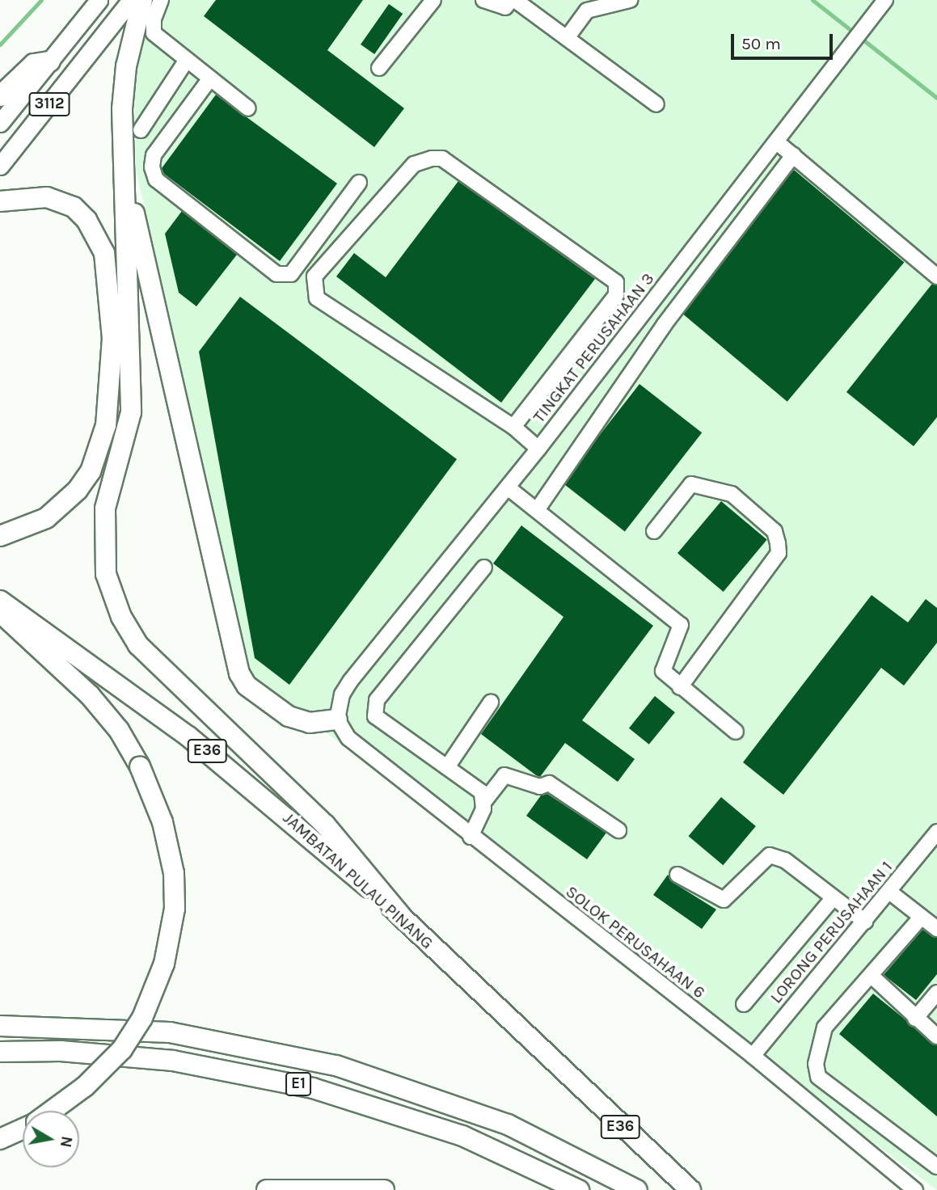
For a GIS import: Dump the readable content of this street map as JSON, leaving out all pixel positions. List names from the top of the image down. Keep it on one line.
{"streets":{"highway":["E36","JAMBATAN PULAU PINANG","E1"],"main road":["3112"],"street":["TINGKAT PERUSAHAAN 3","LORONG PERUSAHAAN 1","SOLOK PERUSAHAAN 6"]},"crossings":[["TINGKAT PERUSAHAAN 3","SOLOK PERUSAHAAN 6"],["LORONG PERUSAHAAN 1","SOLOK PERUSAHAAN 6"]],"scale_bar":"50 m","north":"right"}
